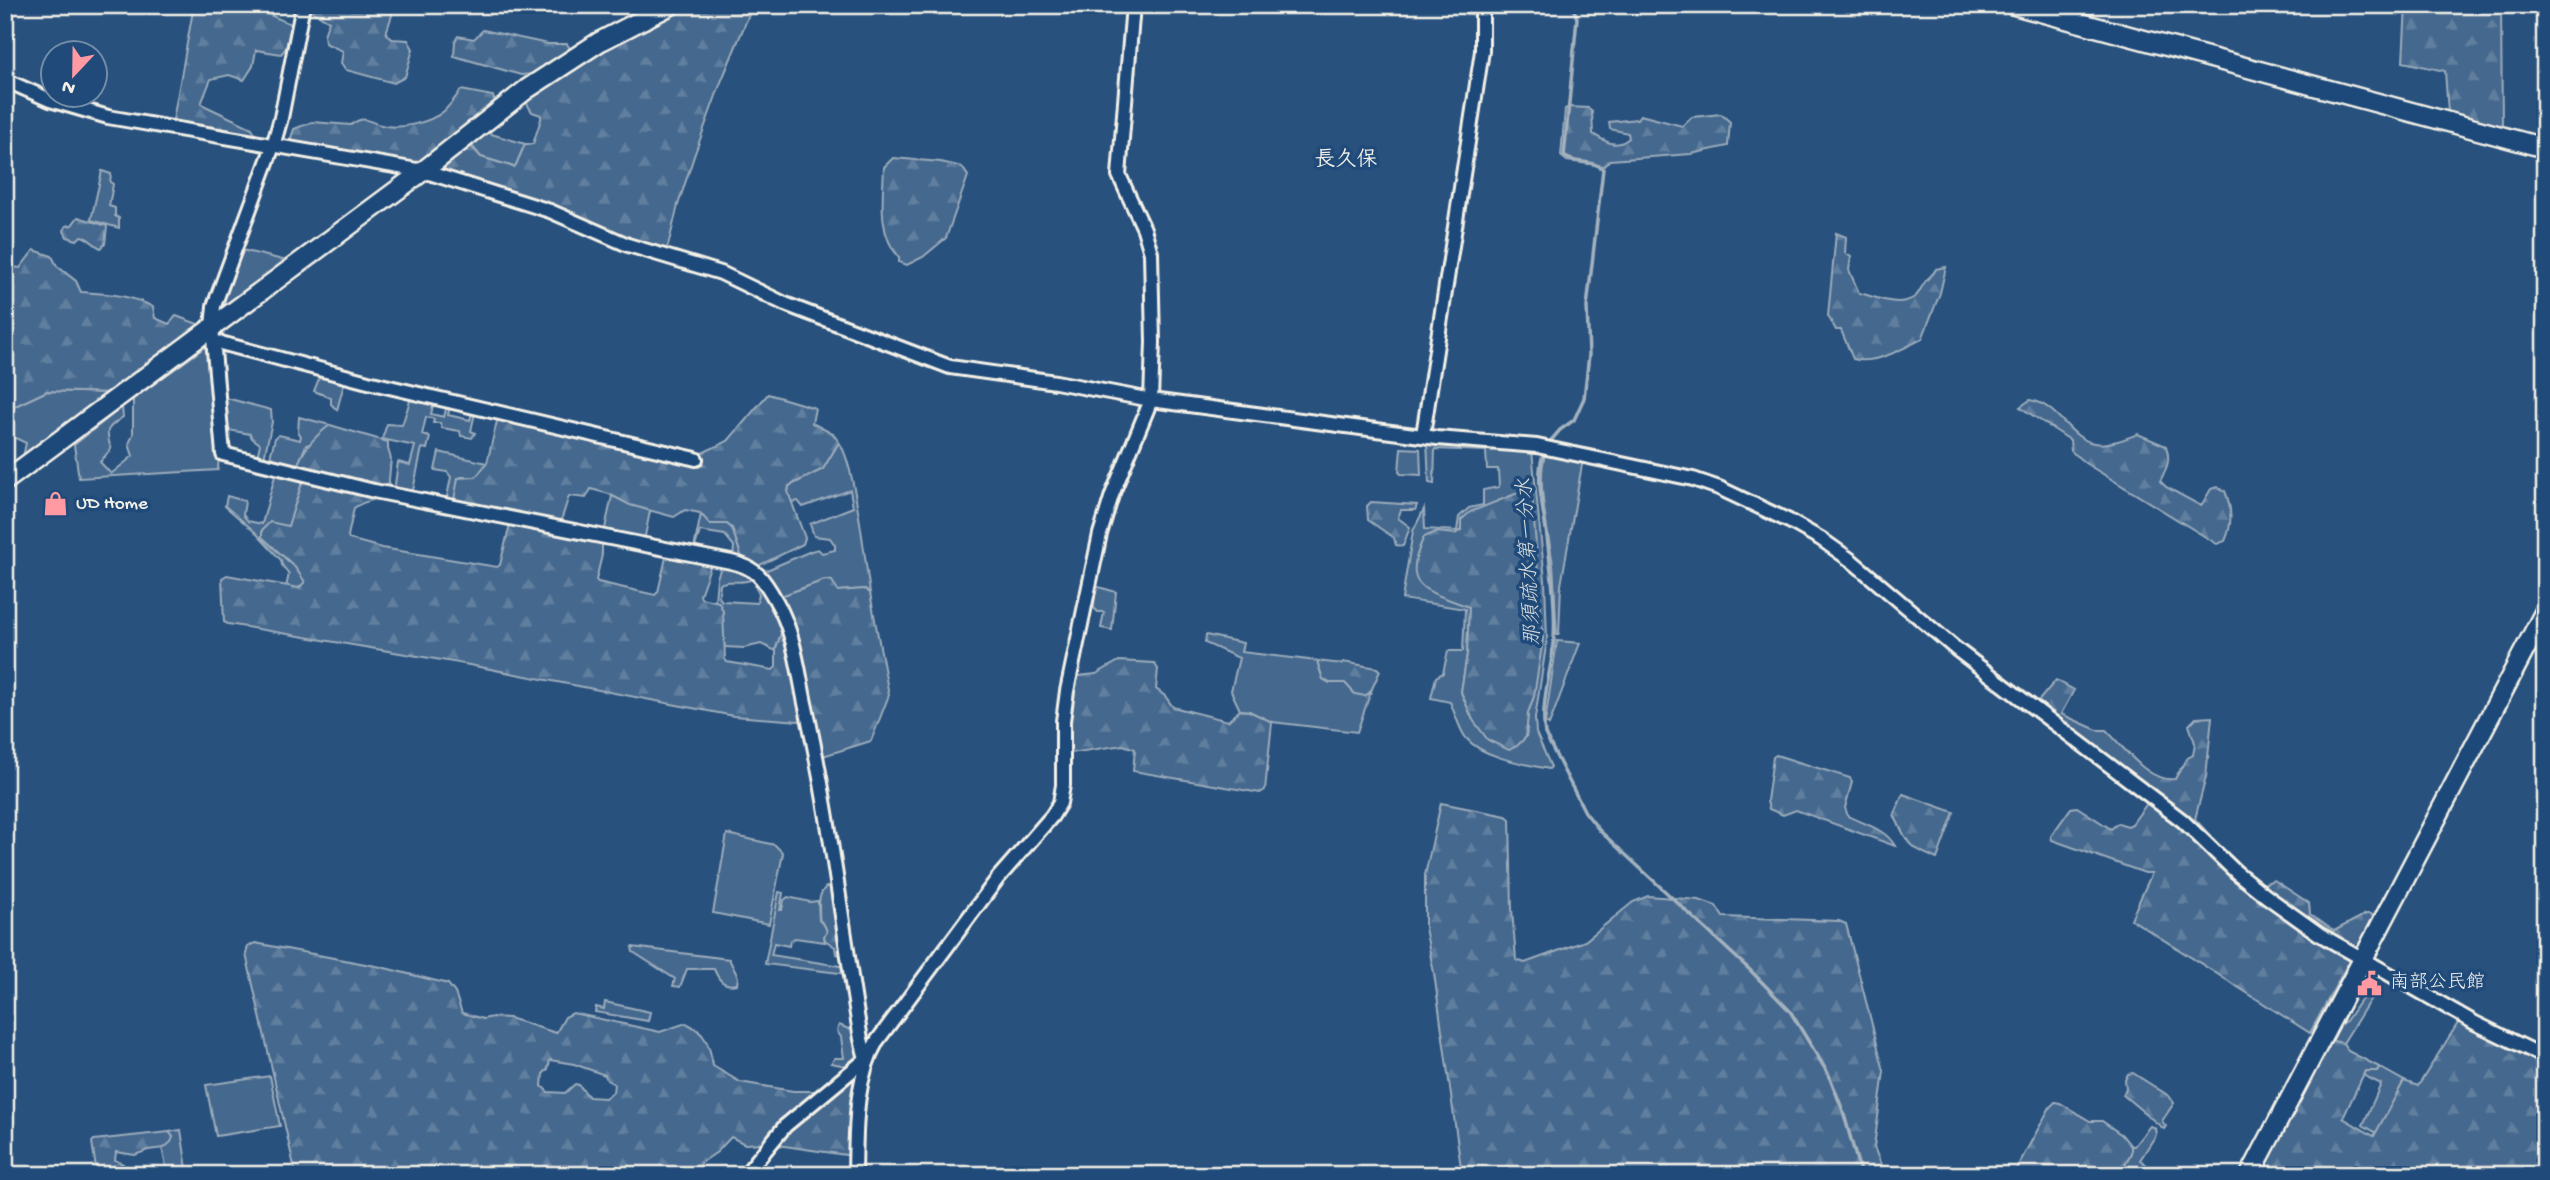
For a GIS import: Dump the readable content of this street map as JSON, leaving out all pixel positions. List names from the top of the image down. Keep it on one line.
{"districts":["長久保"],"water":["那須疏水第一分水"],"places":{"shop":["UD Home"],"public building":["南部公民館"]},"north":"bottom"}
